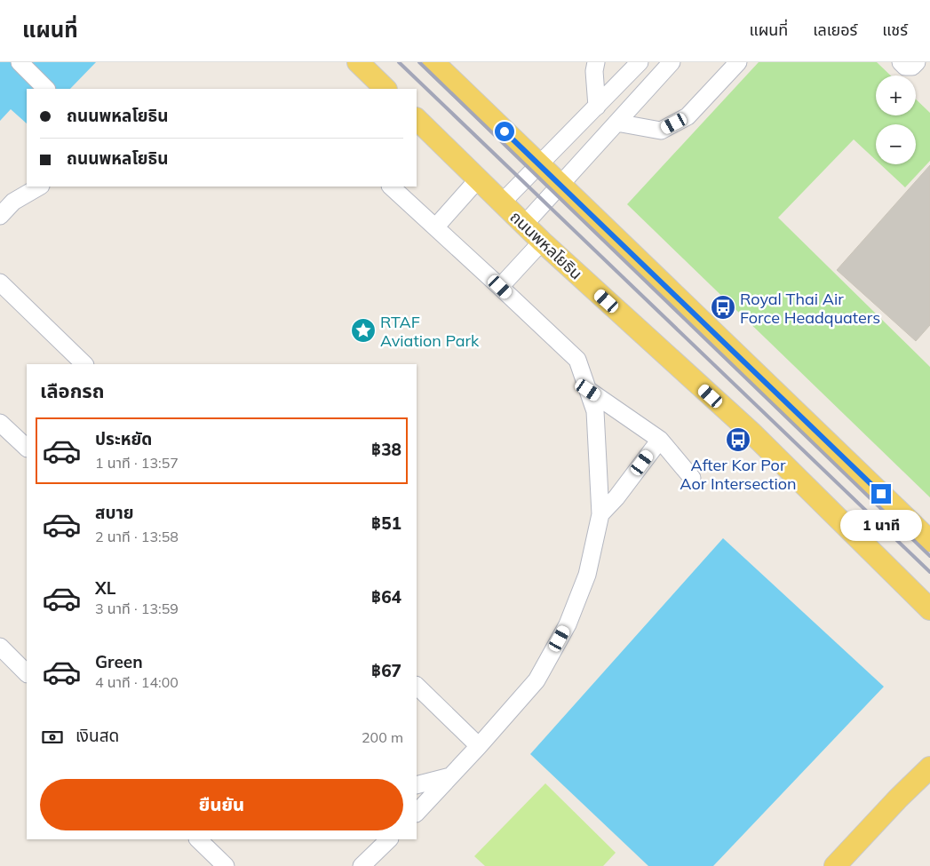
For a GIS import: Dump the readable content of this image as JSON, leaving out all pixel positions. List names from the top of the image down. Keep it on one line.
{"streets":{"main road":["ถนนพหลโยธิน"]},"places":{"bus stop":["Royal Thai Air Force Headquaters","After Kor Por Aor Intersection"],"place":["RTAF Aviation Park"]},"page":{"header":"แผนที่","nav":["แผนที่","เลเยอร์","แชร์"],"map_buttons":["+","−"],"banner":["ถนนพหลโยธิน","ถนนพหลโยธิน"],"heading":"เลือกรถ","list":[{"name":"ประหยัด","note":"1 นาที · 13:57","value":"฿38"},{"name":"สบาย","note":"2 นาที · 13:58","value":"฿51"},{"name":"XL","note":"3 นาที · 13:59","value":"฿64"},{"name":"Green","note":"4 นาที · 14:00","value":"฿67"}],"bubble":"1 นาที","pay":["เงินสด","200 m"],"buttons":"ยืนยัน"}}
